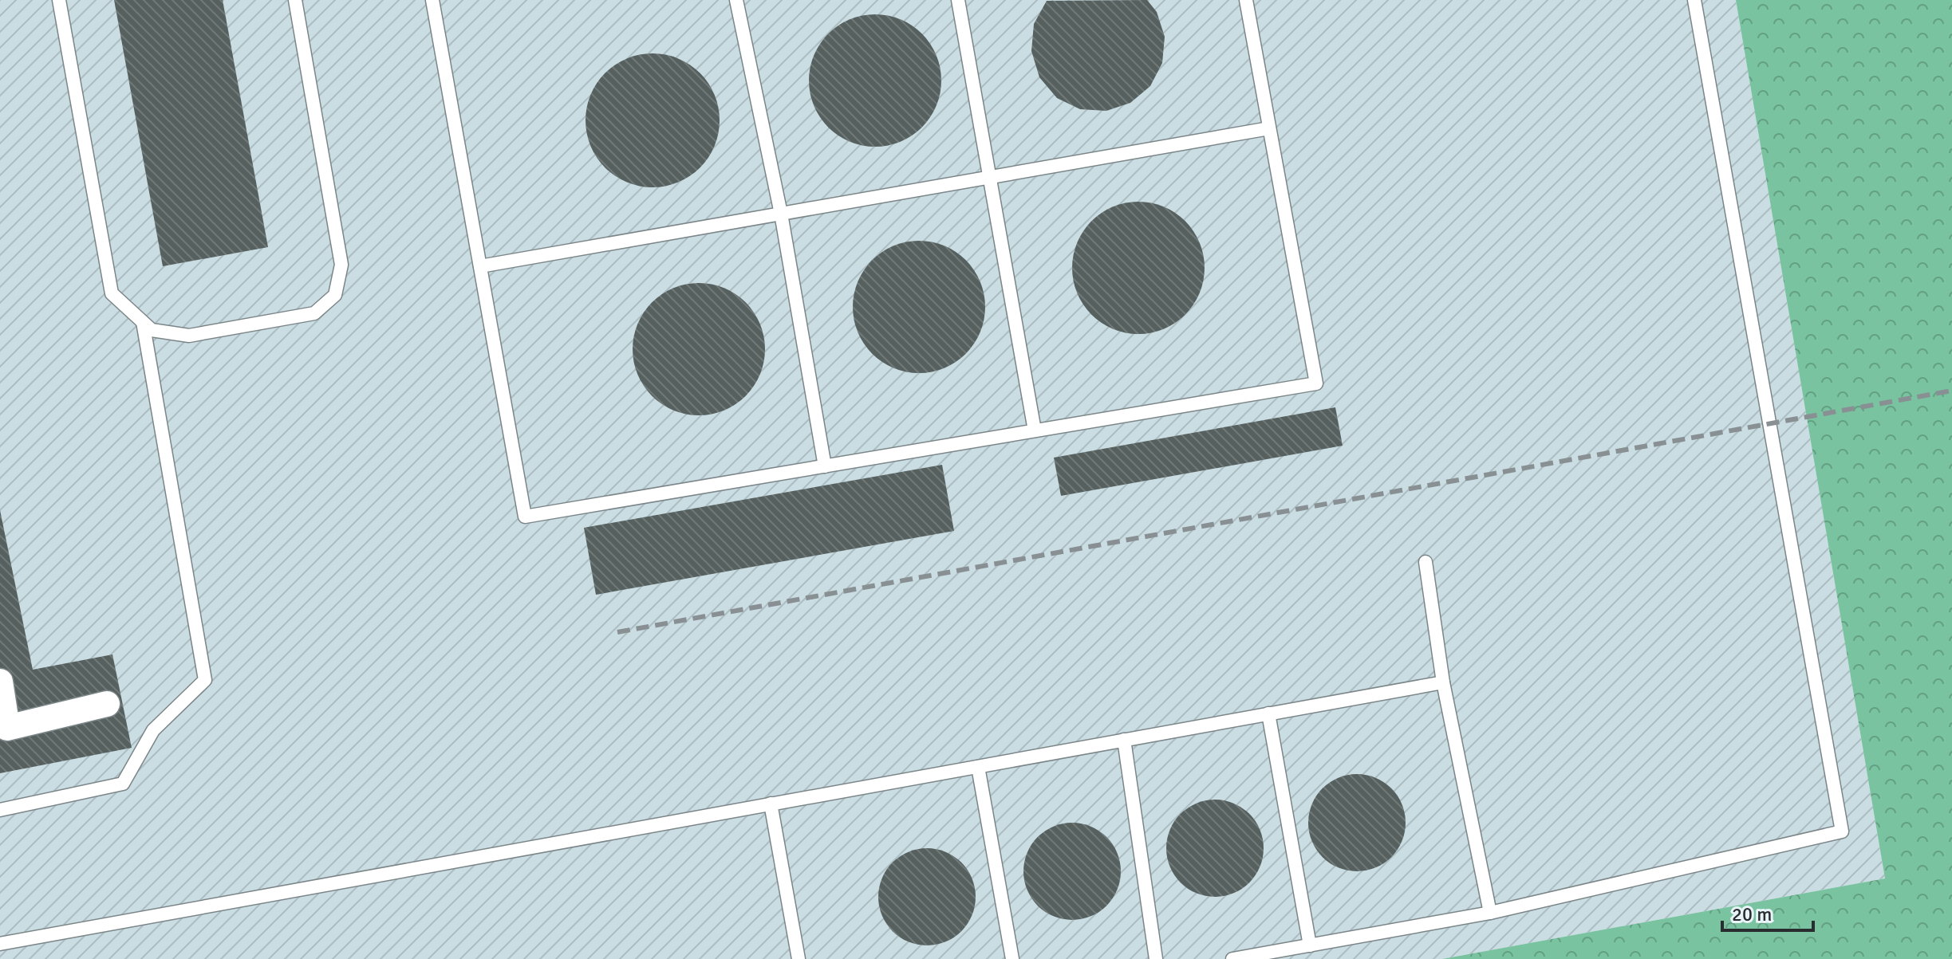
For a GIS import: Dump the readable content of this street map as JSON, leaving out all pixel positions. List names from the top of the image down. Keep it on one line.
{"scale_bar":"20 m"}
